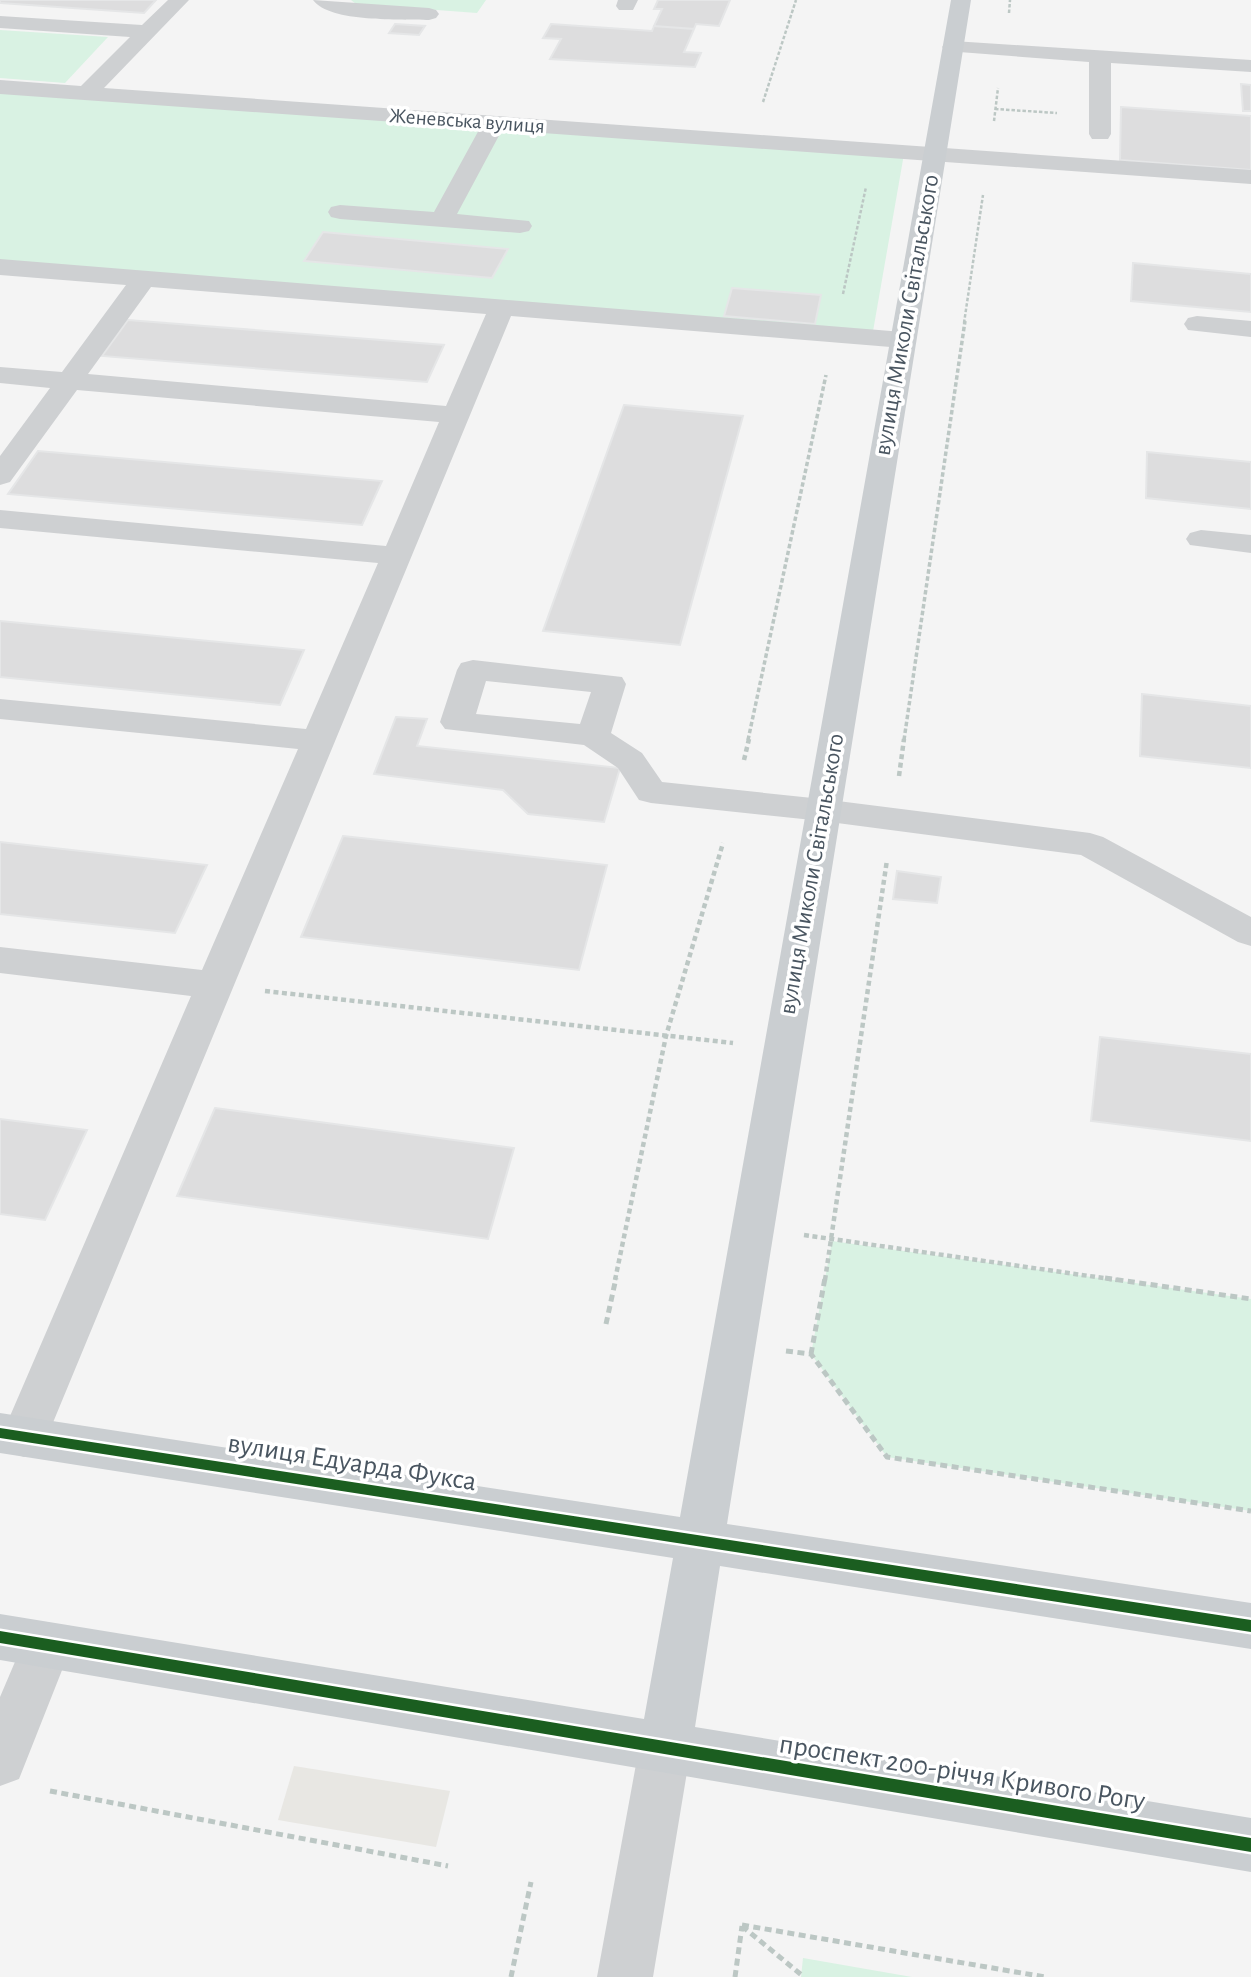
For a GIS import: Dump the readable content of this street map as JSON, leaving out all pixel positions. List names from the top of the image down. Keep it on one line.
{"streets":{"main road":["вулиця Миколи Світальського","вулиця Едуарда Фукса","проспект 200-річчя Кривого Рогу"],"street":["Женевська вулиця"]},"crossings":[["Женевська вулиця","вулиця Миколи Світальського"],["вулиця Миколи Світальського","вулиця Едуарда Фукса"],["вулиця Миколи Світальського","проспект 200-річчя Кривого Рогу"]]}
